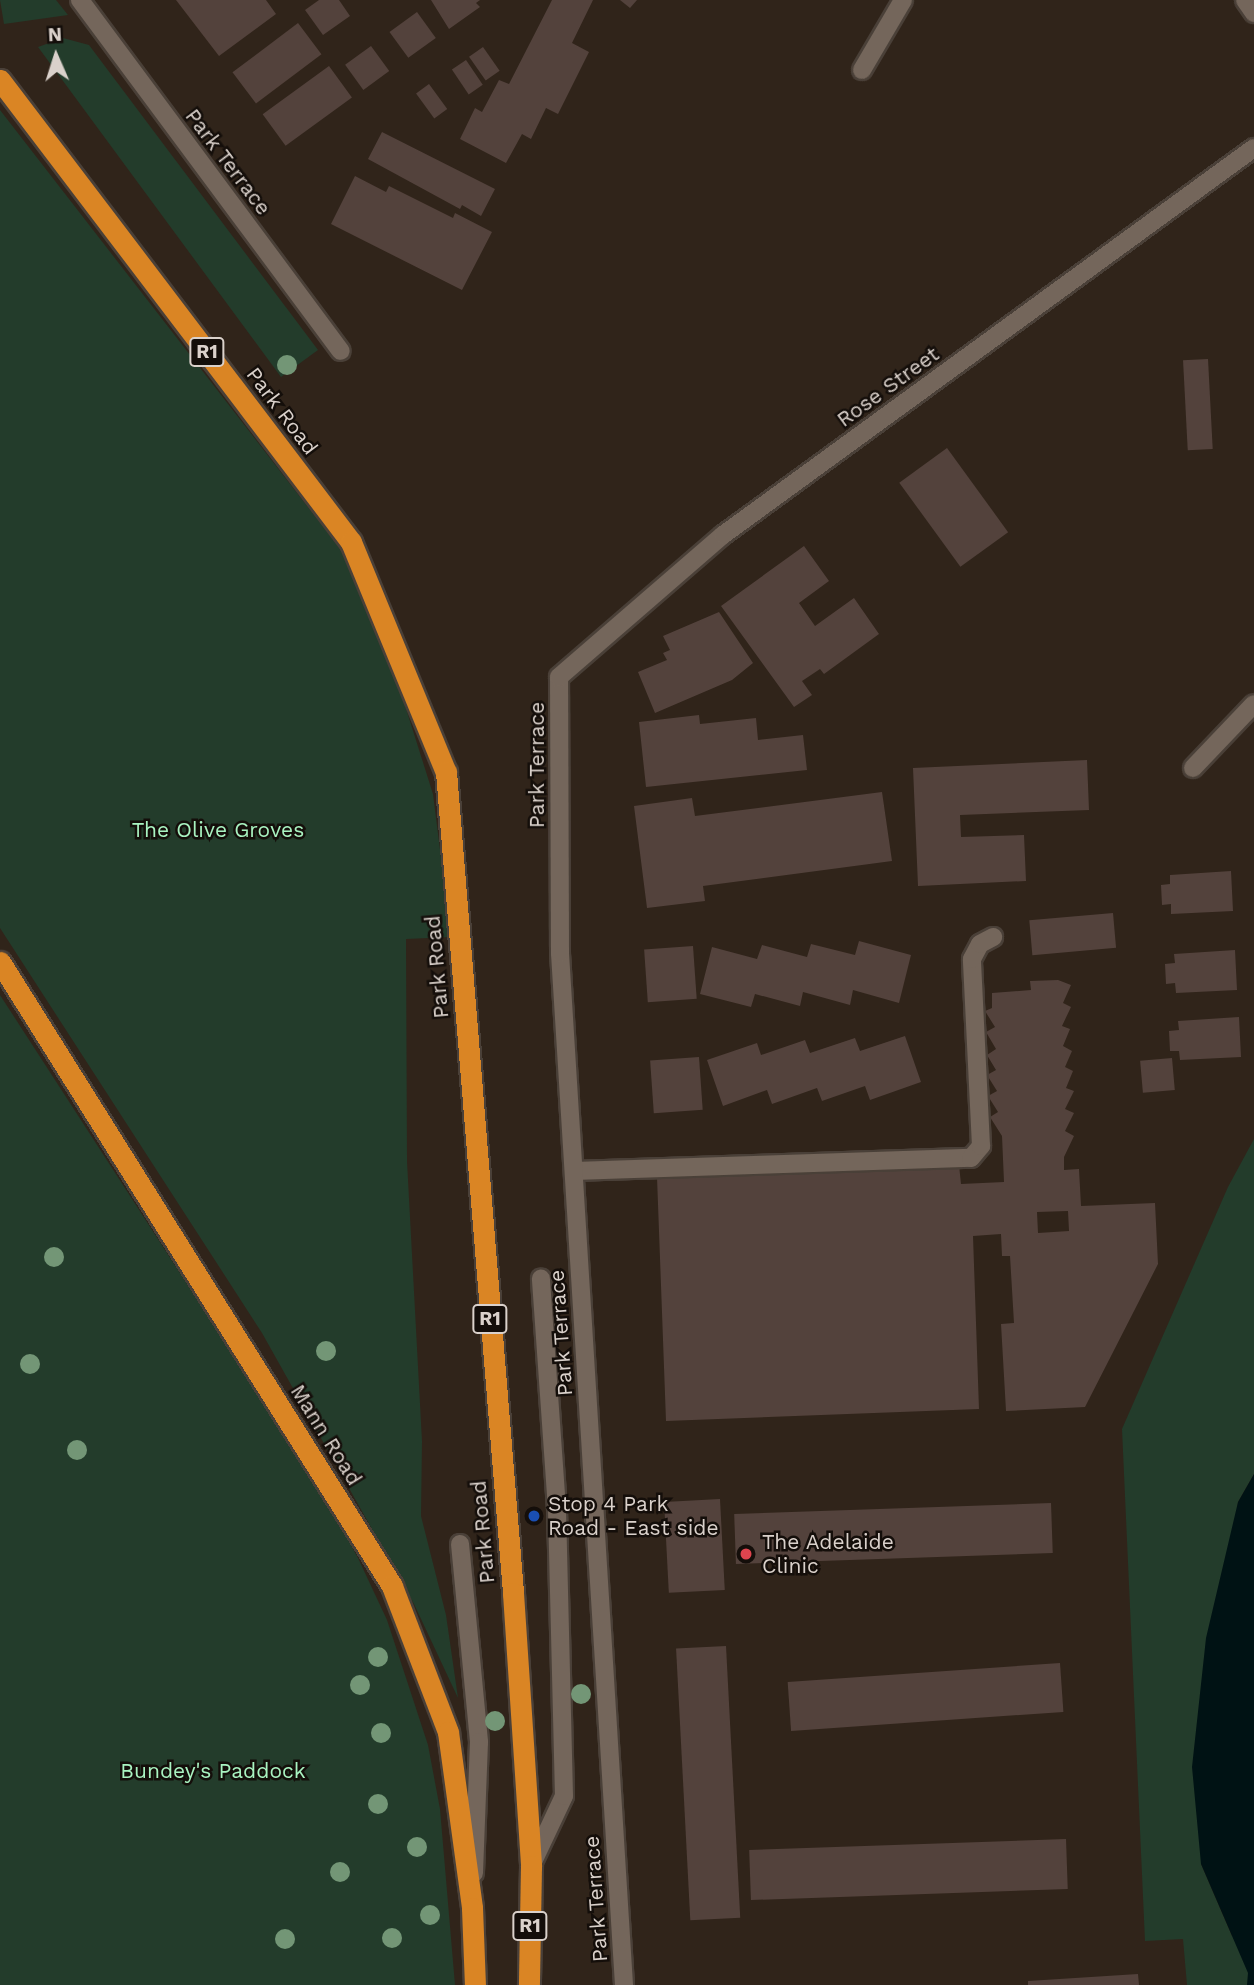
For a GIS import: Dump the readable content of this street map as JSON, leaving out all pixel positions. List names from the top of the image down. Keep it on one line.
{"streets":{"highway":["R1","Park Road","Mann Road"],"street":["Park Terrace","Rose Street"]},"crossings":[["Park Terrace","Rose Street"]],"parks":["The Olive Groves","Bundey's Paddock"],"places":["Stop 4 Park Road - East side","The Adelaide Clinic"],"north":"top"}
